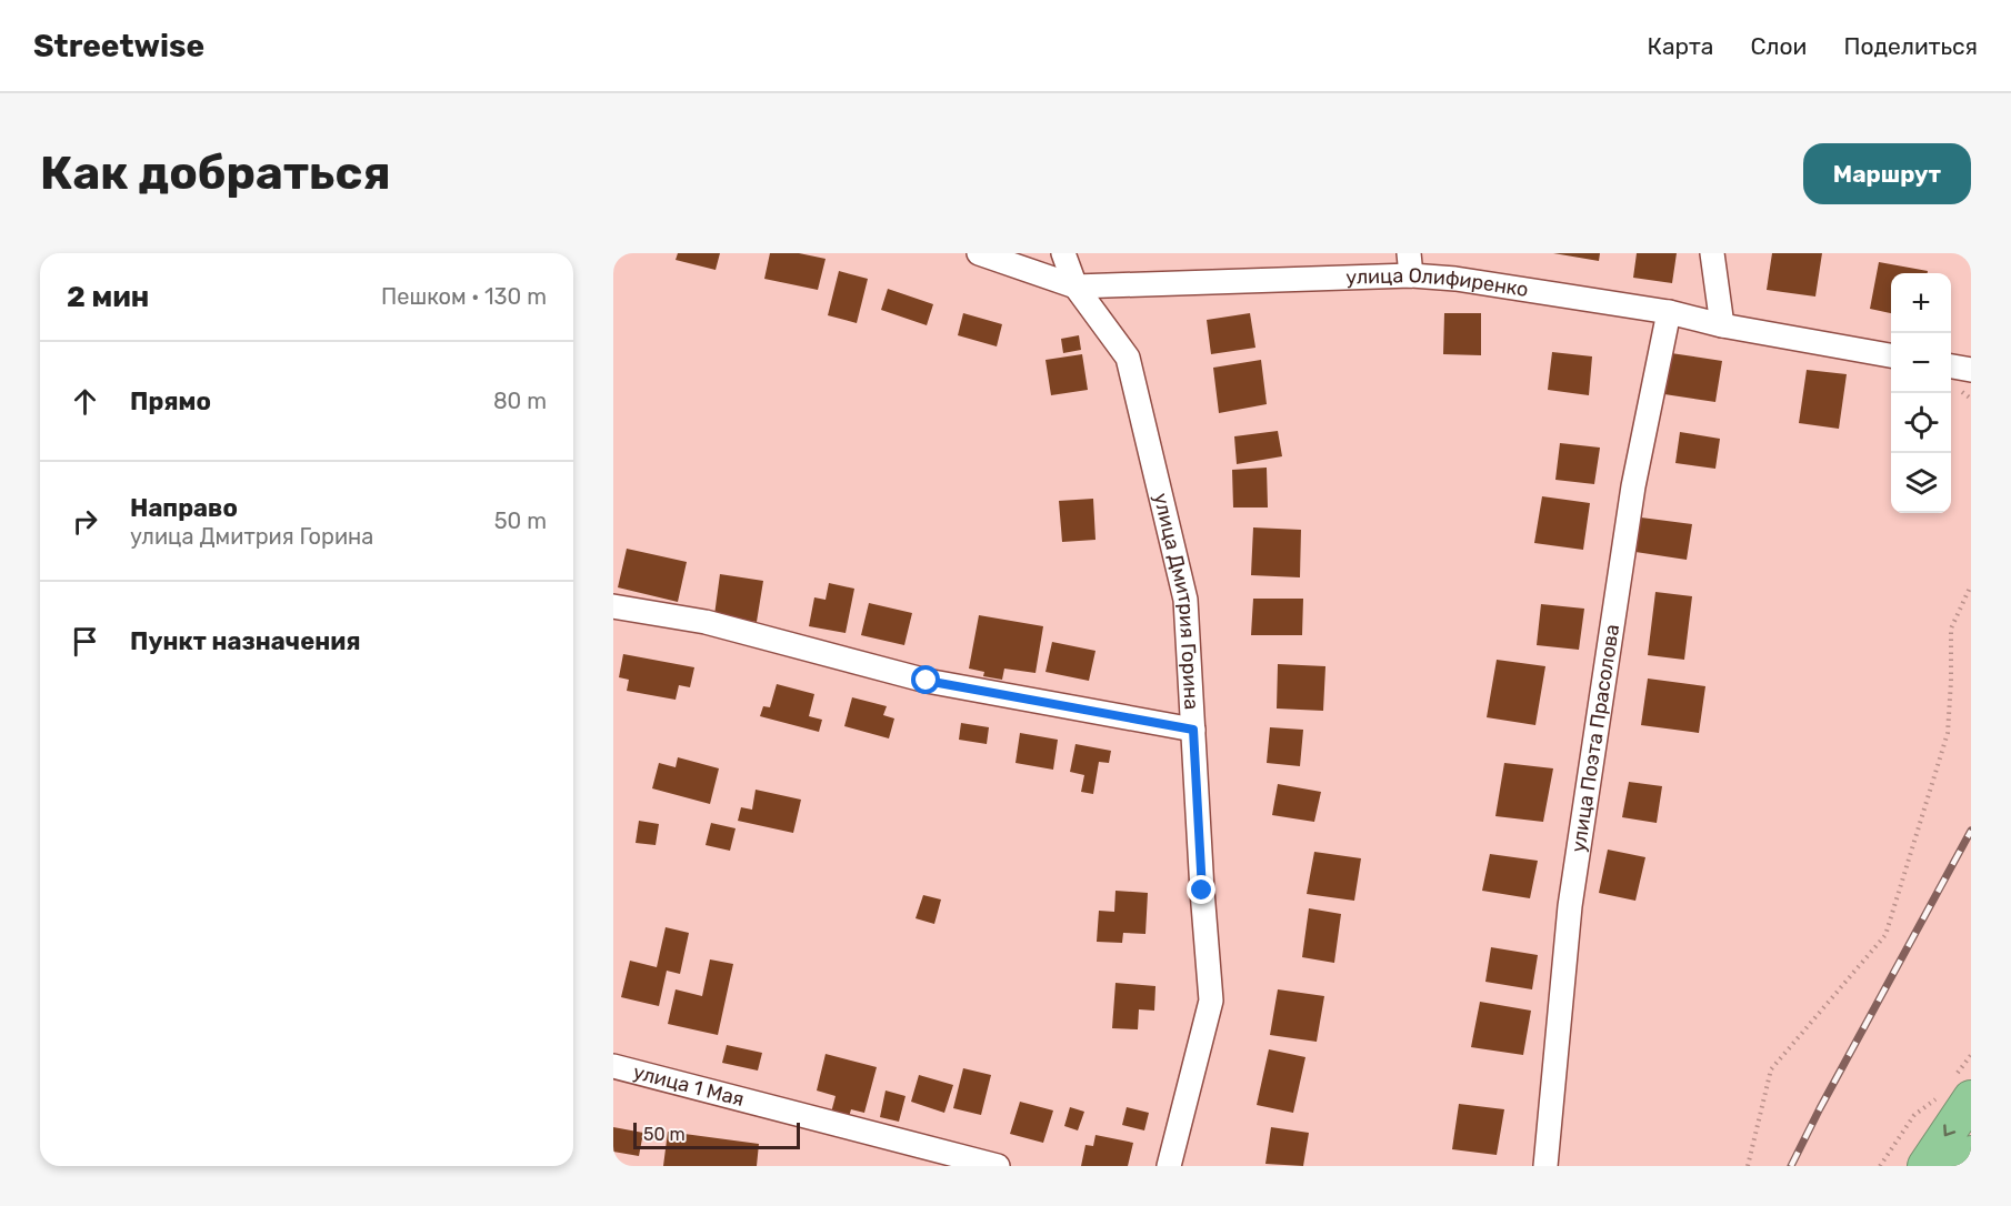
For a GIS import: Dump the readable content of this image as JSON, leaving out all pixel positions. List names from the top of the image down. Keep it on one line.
{"streets":{"street":["улица Олифиренко","улица Дмитрия Горина","улица Поэта Прасолова","улица 1 Мая"]},"crossings":[["улица Олифиренко","улица Дмитрия Горина"],["улица Олифиренко","улица Поэта Прасолова"]],"scale_bar":"50 m","page":{"header":"Streetwise","nav":["Карта","Слои","Поделиться"],"buttons":"Маршрут","title":"Как добраться","heading":["2 мин","Пешком · 130 m"],"map_buttons":["+","−"],"list":[["Прямо","80 m"],["Направо","улица Дмитрия Горина","50 m"],"Пункт назначения"],"scale":"50 m"}}
